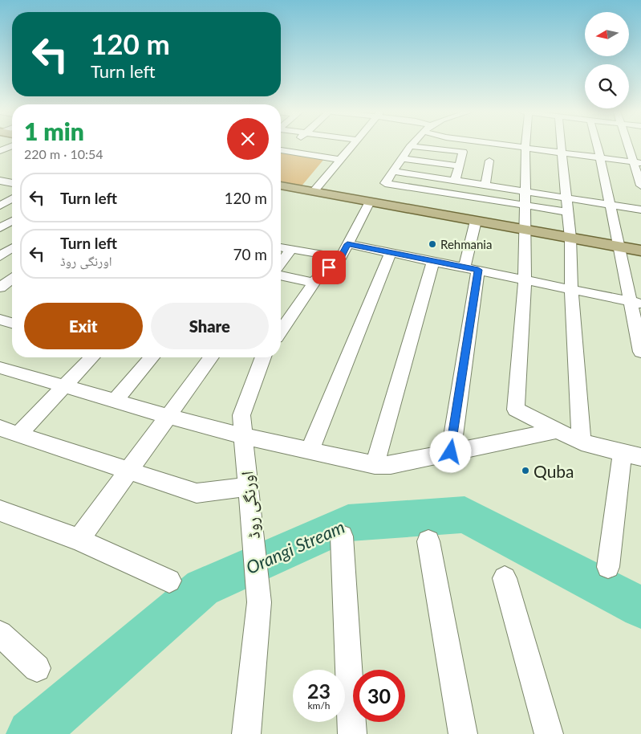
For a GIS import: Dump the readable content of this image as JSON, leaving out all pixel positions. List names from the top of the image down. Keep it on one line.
{"streets":{"street":["اورنگی روڈ"]},"water":["Orangi Stream"],"places":["Rehmania","Quba"],"north":"left","page":{"turn":["120 m","Turn left"],"heading":["1 min","220 m · 10:54"],"list":[{"name":"Turn left","value":"120 m"},{"name":"Turn left","note":"اورنگی روڈ","value":"70 m"}],"buttons":["Exit","Share"],"speed":"23 km/h","limit":"30"}}
